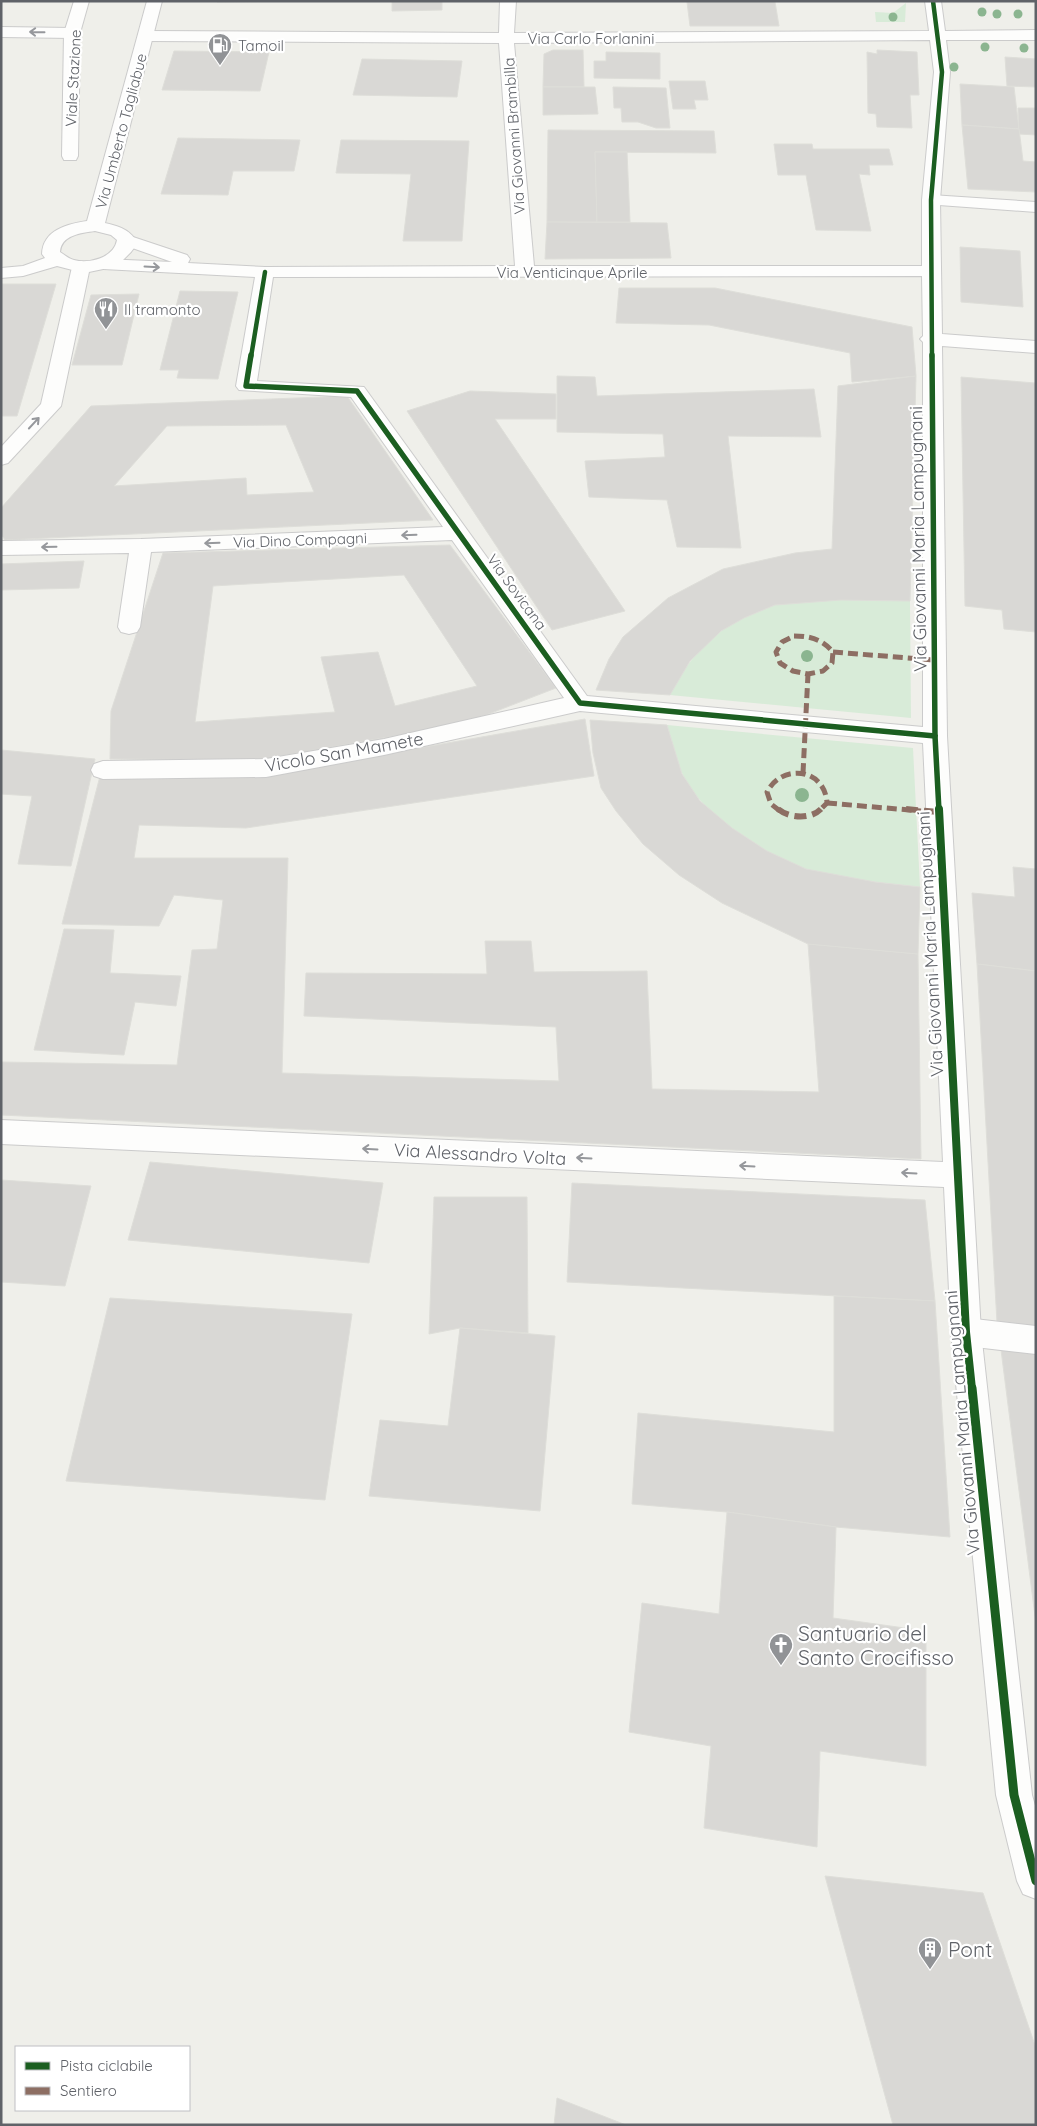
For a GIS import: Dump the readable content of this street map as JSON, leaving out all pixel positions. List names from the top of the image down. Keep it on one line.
{"streets":{"street":["Via Carlo Forlanini","Viale Stazione","Via Umberto Tagliabue","Via Giovanni Brambilla","Via Venticinque Aprile","Via Giovanni Maria Lampugnani","Via Dino Compagni","Via Sovicana","Vicolo San Mamete","Via Alessandro Volta"]},"crossings":[["Via Carlo Forlanini","Via Umberto Tagliabue"],["Via Carlo Forlanini","Via Giovanni Brambilla"],["Via Carlo Forlanini","Via Giovanni Maria Lampugnani"],["Via Umberto Tagliabue","Via Venticinque Aprile"],["Via Giovanni Brambilla","Via Venticinque Aprile"],["Via Venticinque Aprile","Via Giovanni Maria Lampugnani"],["Via Venticinque Aprile","Via Sovicana"],["Via Giovanni Maria Lampugnani","Via Alessandro Volta"],["Via Dino Compagni","Via Sovicana"],["Via Sovicana","Vicolo San Mamete"]],"one_way":["Via Dino Compagni","Via Alessandro Volta"],"places":{"fuel station":["Tamoil"],"restaurant":["Il tramonto"],"church":["Santuario del Santo Crocifisso"],"building":["Pont"]},"legend":["Pista ciclabile","Sentiero"]}
